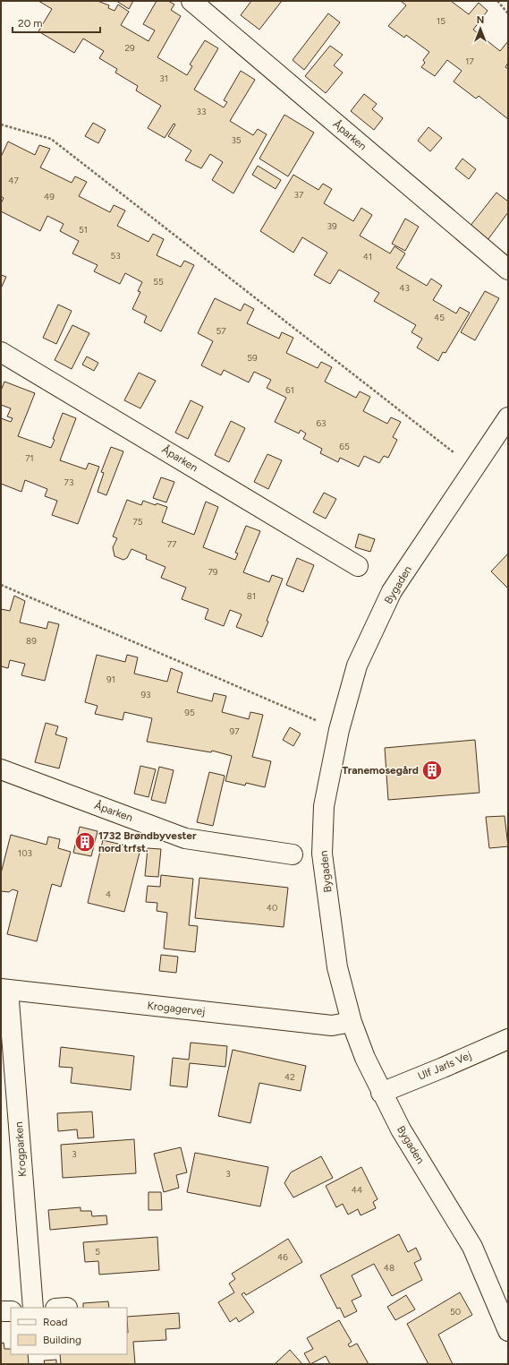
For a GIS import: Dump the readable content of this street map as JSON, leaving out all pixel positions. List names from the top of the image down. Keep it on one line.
{"streets":{"street":["Åparken","Bygaden","Krogagervej","Ulf Jarls Vej","Krogparken"]},"crossings":[["Bygaden","Krogagervej"],["Bygaden","Ulf Jarls Vej"],["Krogagervej","Krogparken"]],"places":{"building":["Tranemosegård","1732 Brøndbyvester nord trfst."]},"house_numbers":["15","29","17","31","33","35","47","37","49","39","51","53","41","55","43","45","57","59","61","63","65","71","73","75","77","79","81","89","91","93","95","97","103","4","40","42","3","3","44","5","46","48","50"],"legend":["Road","Building"],"scale_bar":"20 m","north":"top"}
